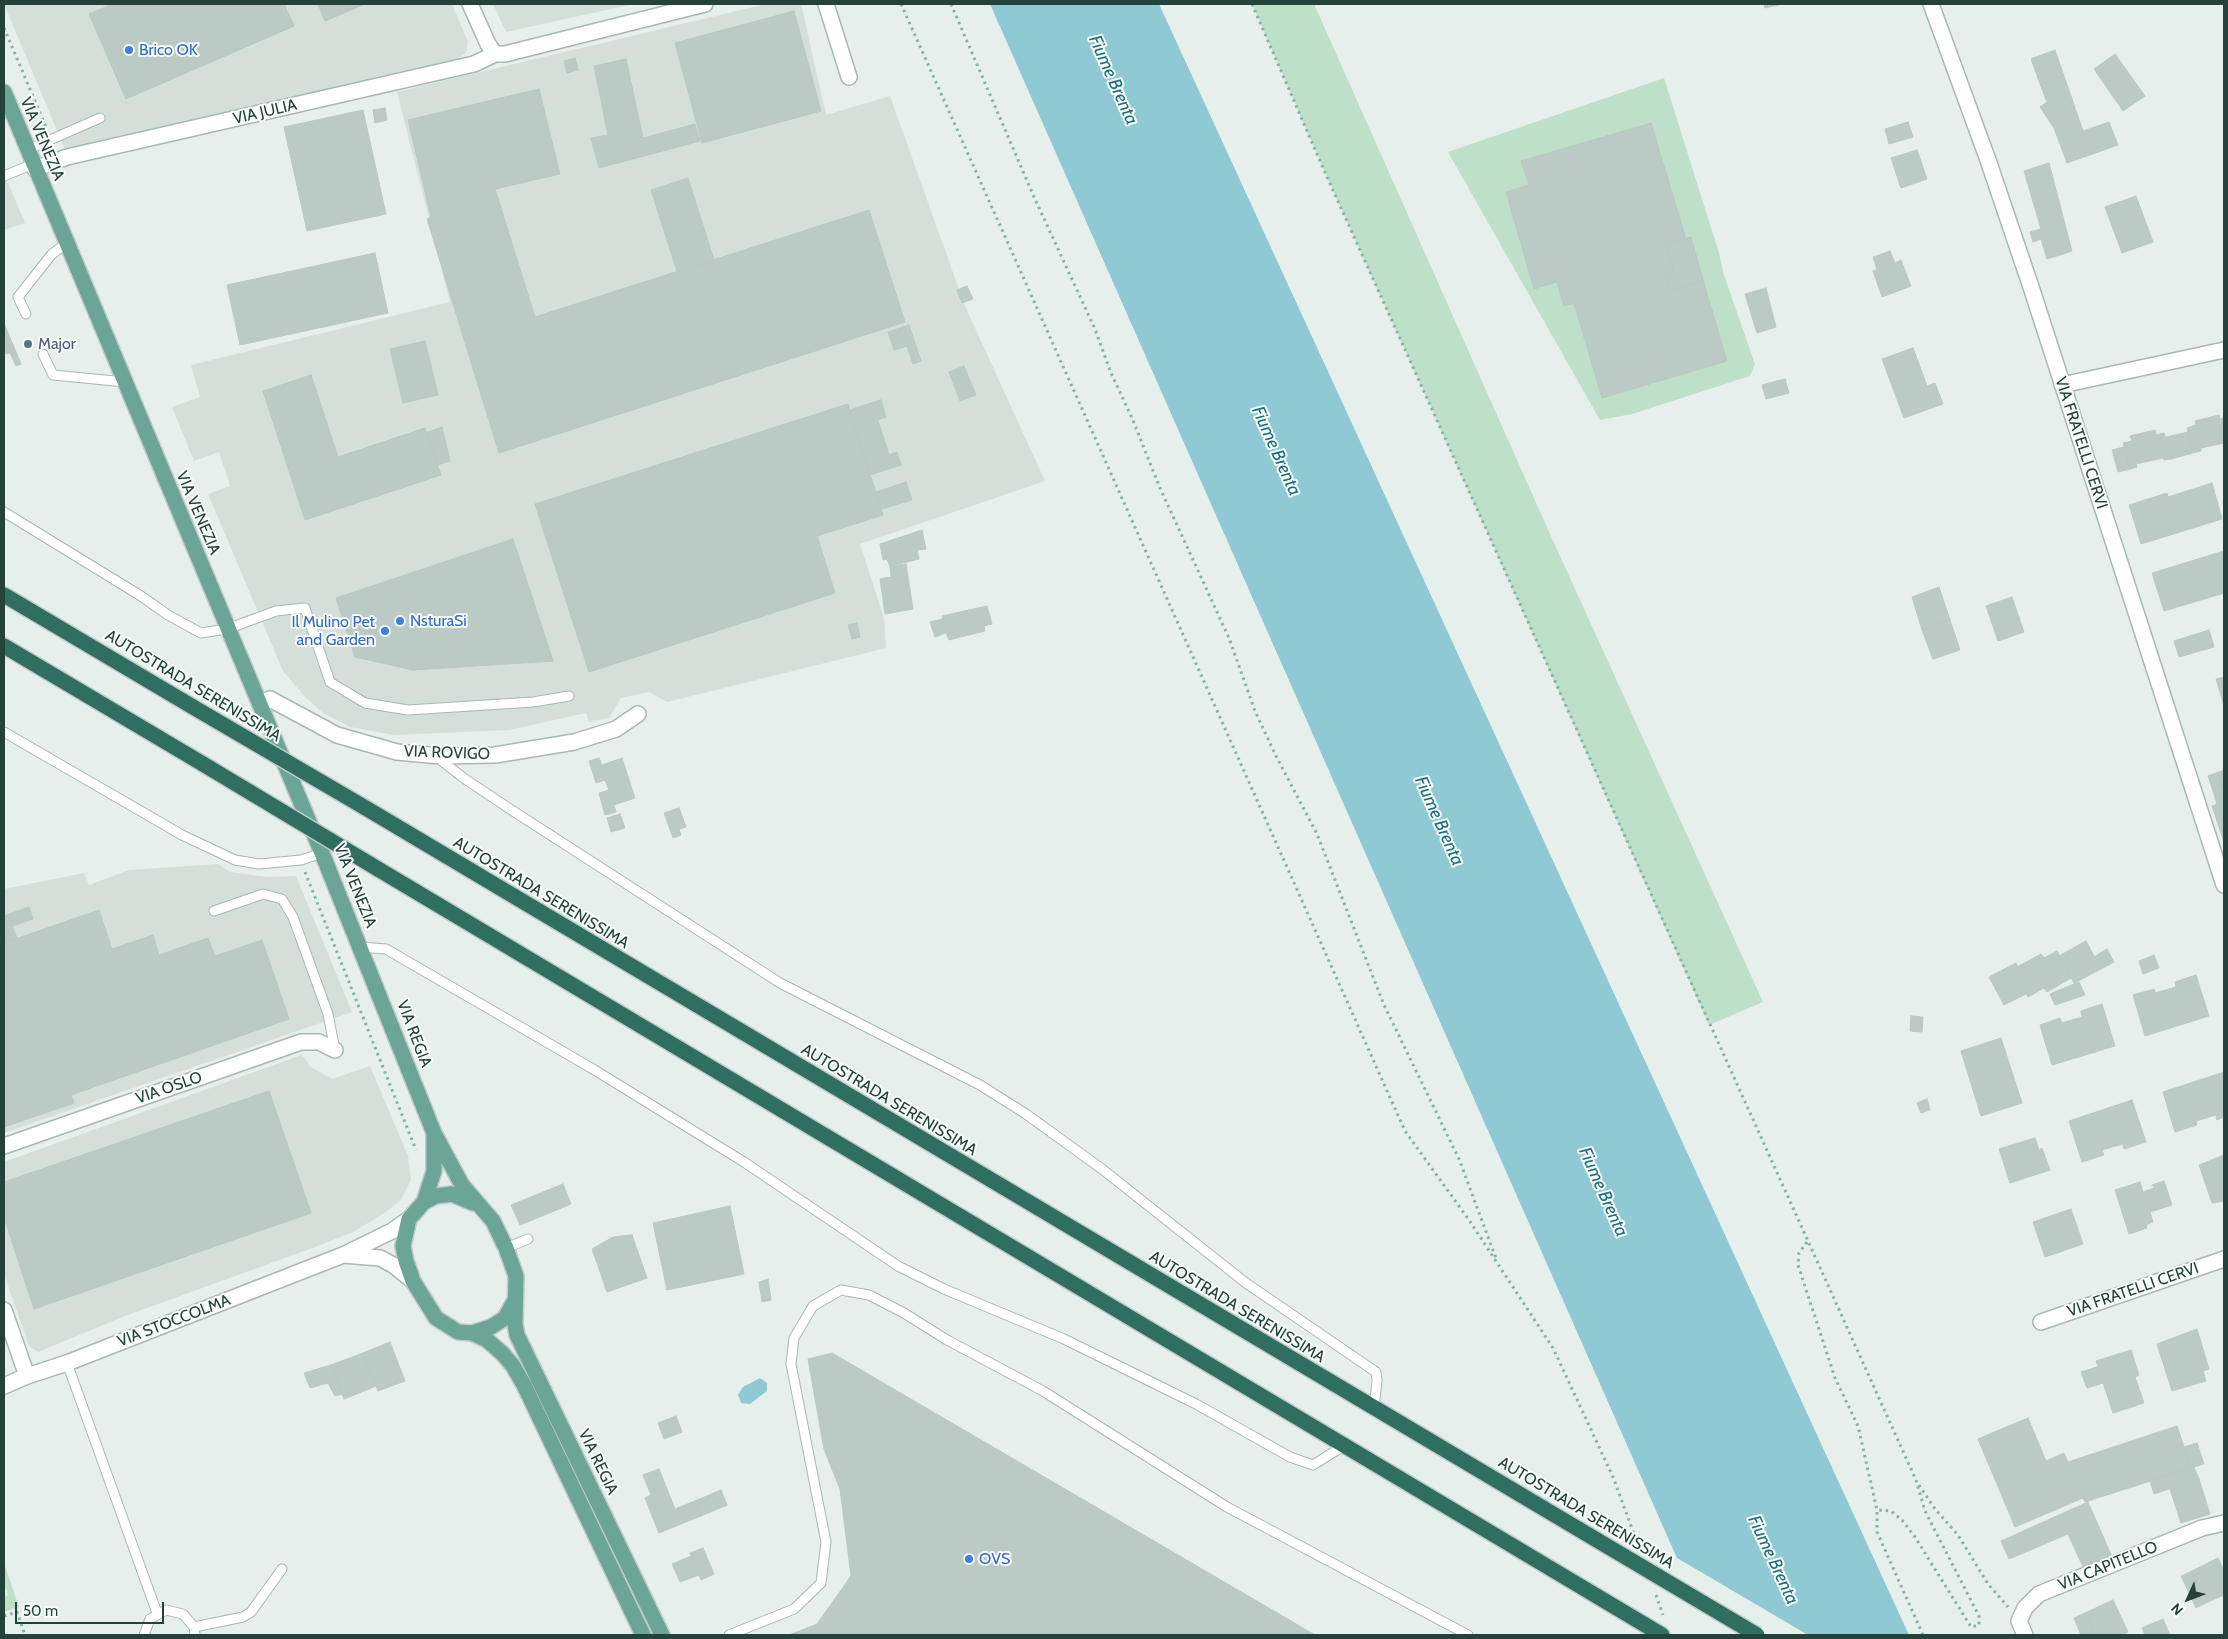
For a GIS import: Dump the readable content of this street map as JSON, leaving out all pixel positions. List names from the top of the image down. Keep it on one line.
{"streets":{"highway":["AUTOSTRADA SERENISSIMA"],"main road":["VIA VENEZIA","VIA REGIA"],"street":["VIA JULIA","VIA FRATELLI CERVI","VIA ROVIGO","VIA OSLO","VIA STOCCOLMA","VIA CAPITELLO"]},"crossings":[["VIA JULIA","VIA VENEZIA"],["VIA VENEZIA","VIA ROVIGO"],["VIA VENEZIA","VIA REGIA"],["VIA REGIA","VIA STOCCOLMA"]],"water":["Fiume Brenta"],"places":["Brico OK","Major","NsturaSi","Il Mulino Pet and Garden","OVS"],"scale_bar":"50 m","north":"bottom left"}
